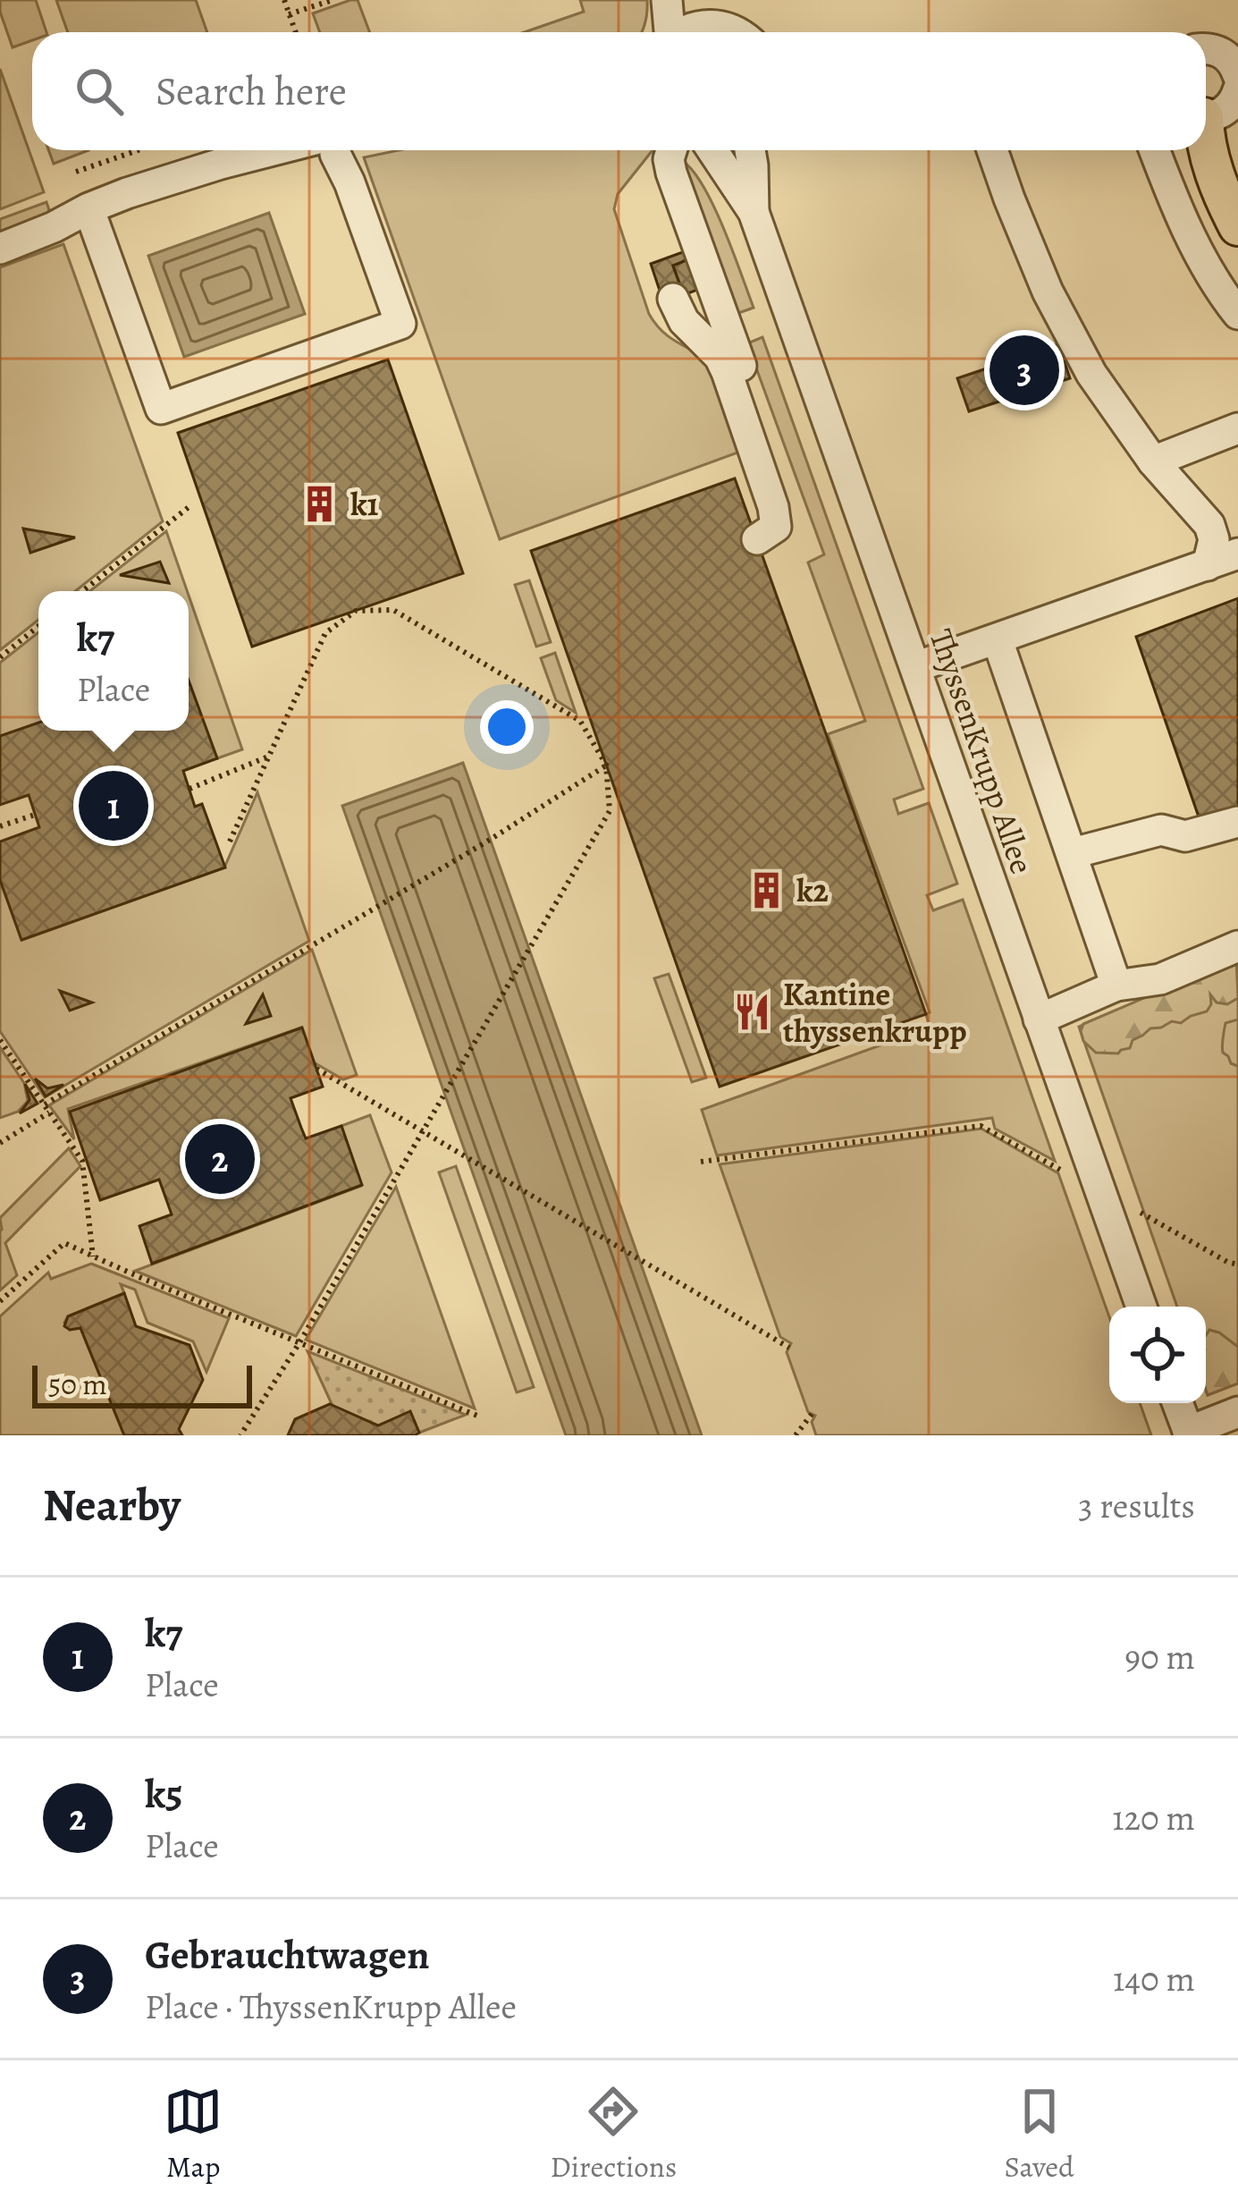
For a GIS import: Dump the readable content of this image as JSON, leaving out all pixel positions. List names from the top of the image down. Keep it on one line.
{"streets":{"street":["ThyssenKrupp Allee"]},"places":{"building":["k1","k2"],"restaurant":["Kantine thyssenkrupp"]},"scale_bar":"50 m","page":{"search":"Search here","pins":["3","1","2"],"popup":["k7","Place"],"scale":"50 m","heading":["Nearby","3 results"],"list":[{"mark":"1","name":"k7","note":"Place","value":"90 m"},{"mark":"2","name":"k5","note":"Place","value":"120 m"},{"mark":"3","name":"Gebrauchtwagen","note":"Place · ThyssenKrupp Allee","value":"140 m"}],"nav":["Map","Directions","Saved"]}}
